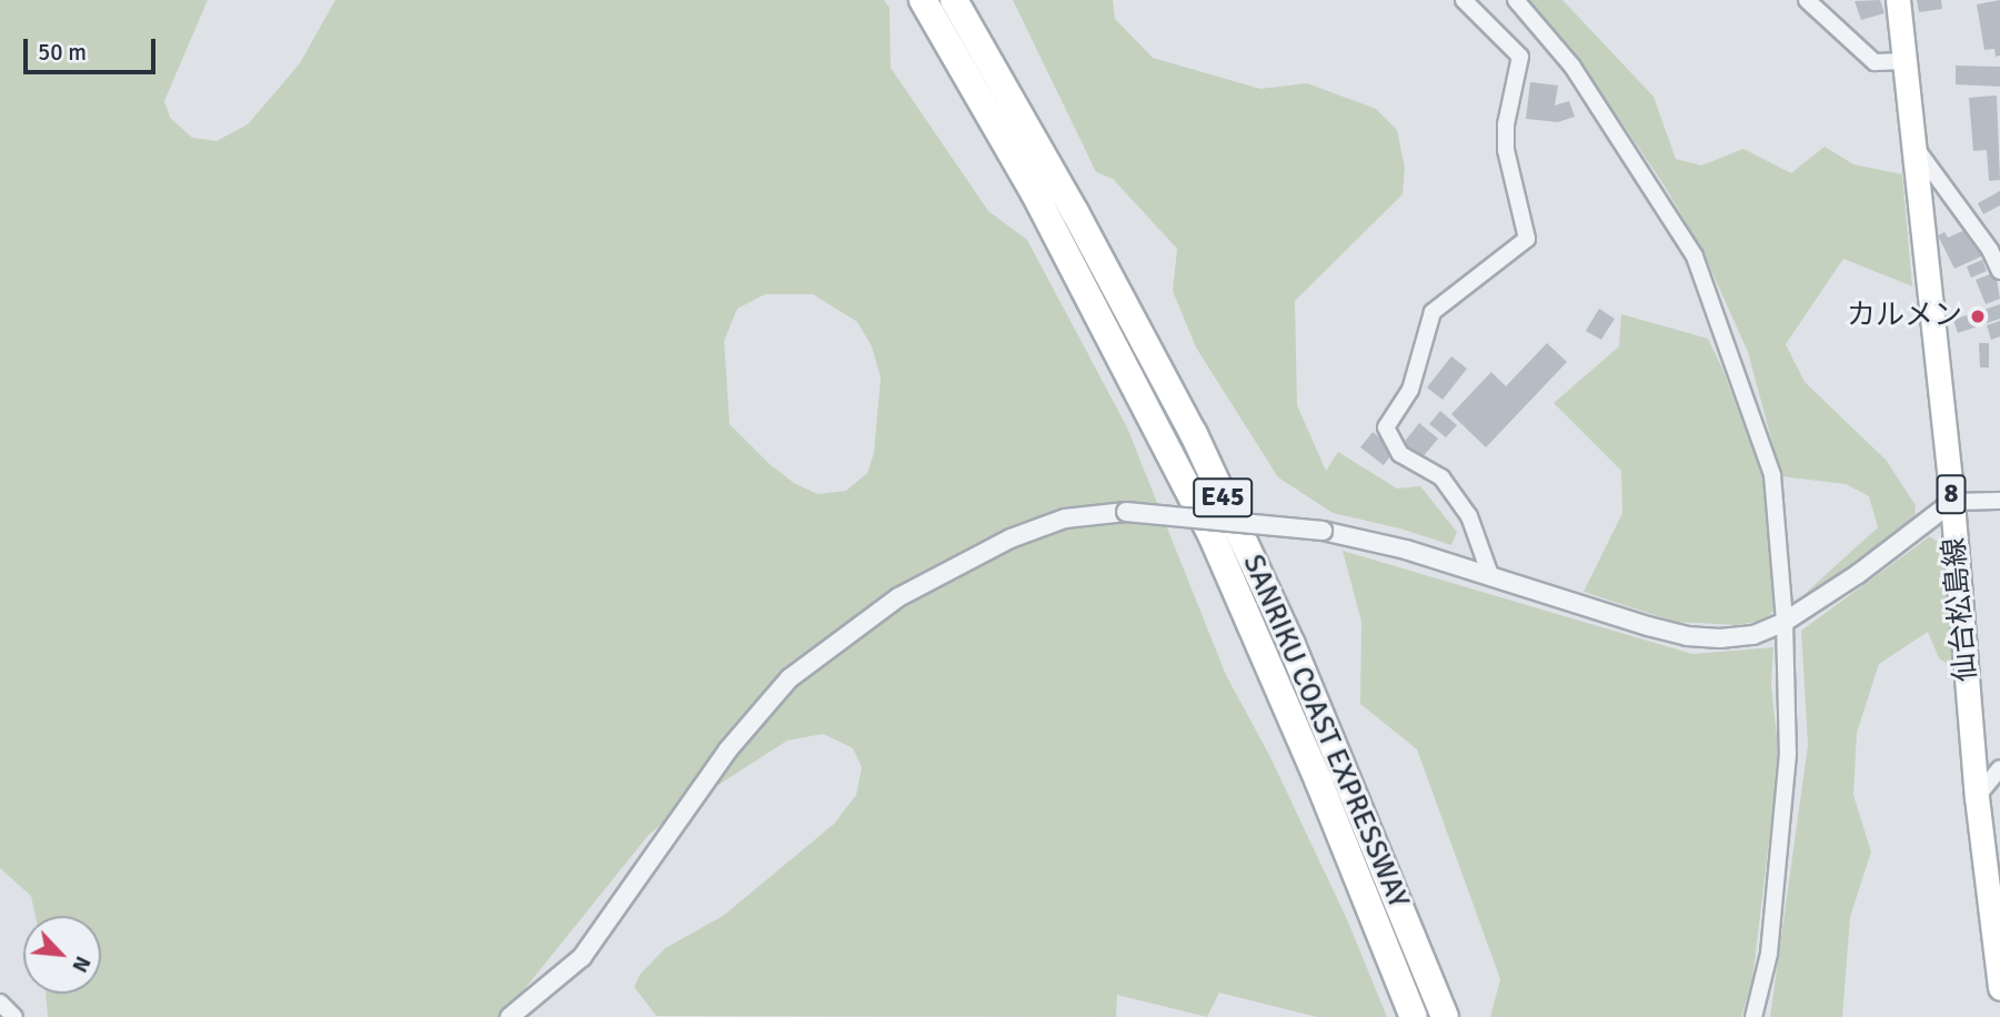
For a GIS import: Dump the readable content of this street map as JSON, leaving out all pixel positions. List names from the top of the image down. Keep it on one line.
{"streets":{"highway":["E45","SANRIKU COAST EXPRESSWAY"],"main road":["8","仙台松島線"]},"places":["カルメン"],"scale_bar":"50 m","north":"bottom right"}
